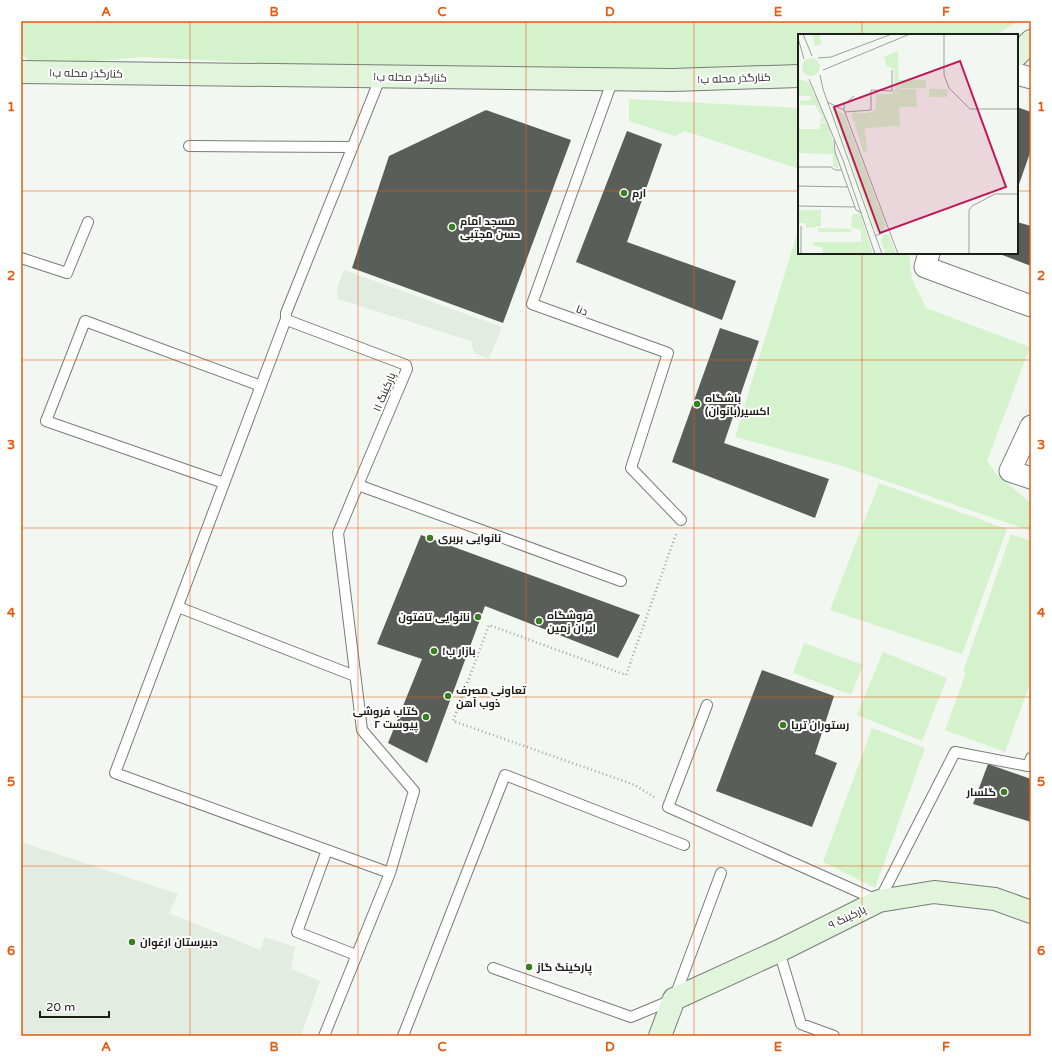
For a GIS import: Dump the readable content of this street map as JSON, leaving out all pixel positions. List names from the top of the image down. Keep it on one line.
{"streets":{"street":["کنارگذر محله ب۱","پارکینگ ۹"],"lane":["دنا","پارکینگ ۱۱"]},"crossings":[["کنارگذر محله ب۱","دنا"]],"places":["ارم","مسجد امام حسن مجتبی","باشگاه اکسیر(بانوان)","نانوایی بربری","نانوایی تافتون","فروشگاه ایران زمین","بازار ب۱","تعاونی مصرف ذوب آهن","کتاب فروشی پیوست ۲","رستوران تریا","گلسار","دبیرستان ارغوان","پارکینگ گاز"],"scale_bar":"20 m","grid":{"columns":["A","B","C","D","E","F"],"rows":["1","2","3","4","5","6"]}}
